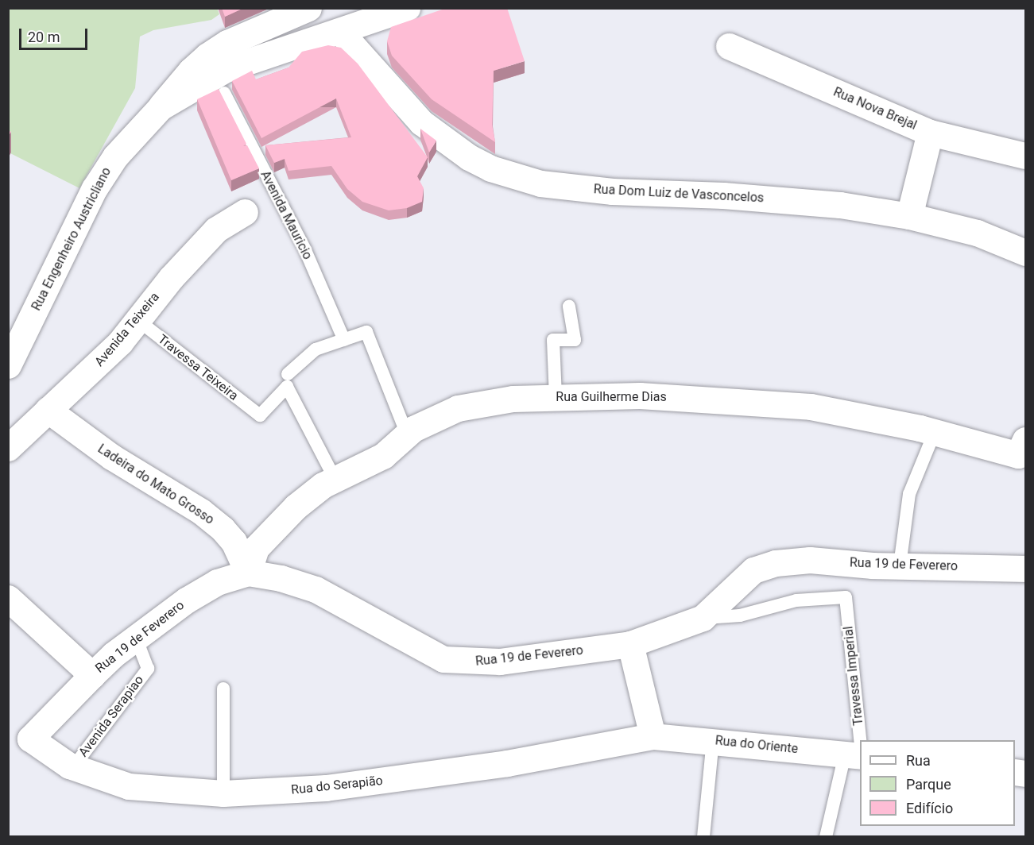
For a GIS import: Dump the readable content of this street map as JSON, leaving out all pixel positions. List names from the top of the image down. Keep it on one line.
{"streets":{"street":["Rua Nova Brejal","Rua Dom Luiz de Vasconcelos","Rua Engenheiro Austricliano","Avenida Teixeira","Rua Guilherme Dias","Ladeira do Mato Grosso","Rua 19 de Feverero","Rua do Oriente","Rua do Serapião"],"lane":["Avenida Mauricio","Travessa Teixeira","Travessa Imperial","Avenida Serapiao"]},"crossings":[["Rua Dom Luiz de Vasconcelos","Rua Engenheiro Austricliano"],["Avenida Teixeira","Travessa Teixeira"],["Avenida Teixeira","Ladeira do Mato Grosso"],["Travessa Teixeira","Rua Guilherme Dias"],["Rua Guilherme Dias","Ladeira do Mato Grosso"],["Rua Guilherme Dias","Rua 19 de Feverero"],["Ladeira do Mato Grosso","Rua 19 de Feverero"],["Rua 19 de Feverero","Travessa Imperial"],["Rua 19 de Feverero","Avenida Serapiao"],["Rua 19 de Feverero","Rua do Serapião"],["Travessa Imperial","Rua do Oriente"],["Avenida Serapiao","Rua do Serapião"],["Rua do Oriente","Rua do Serapião"]],"legend":["Rua","Parque","Edifício"],"scale_bar":"20 m"}
